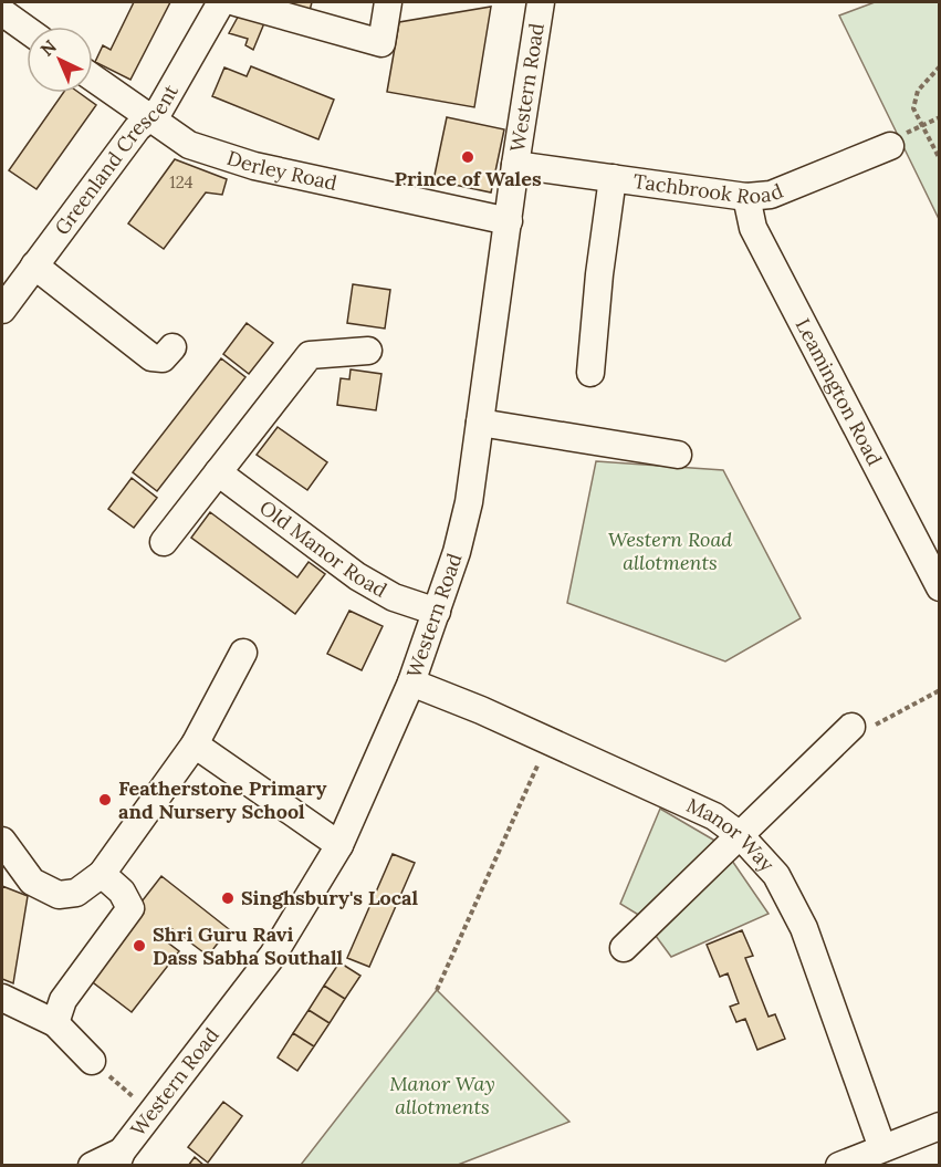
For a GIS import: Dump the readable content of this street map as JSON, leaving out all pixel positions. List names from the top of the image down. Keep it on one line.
{"streets":{"street":["Western Road","Greenland Crescent","Derley Road","Tachbrook Road","Leamington Road","Old Manor Road","Manor Way"]},"crossings":[["Western Road","Derley Road"],["Western Road","Tachbrook Road"],["Western Road","Old Manor Road"],["Western Road","Manor Way"],["Greenland Crescent","Derley Road"],["Tachbrook Road","Leamington Road"]],"parks":["Western Road allotments","Manor Way allotments"],"places":["Prince of Wales","Featherstone Primary and Nursery School","Singhsbury's Local","Shri Guru Ravi Dass Sabha Southall"],"house_numbers":["124"],"north":"top left"}
